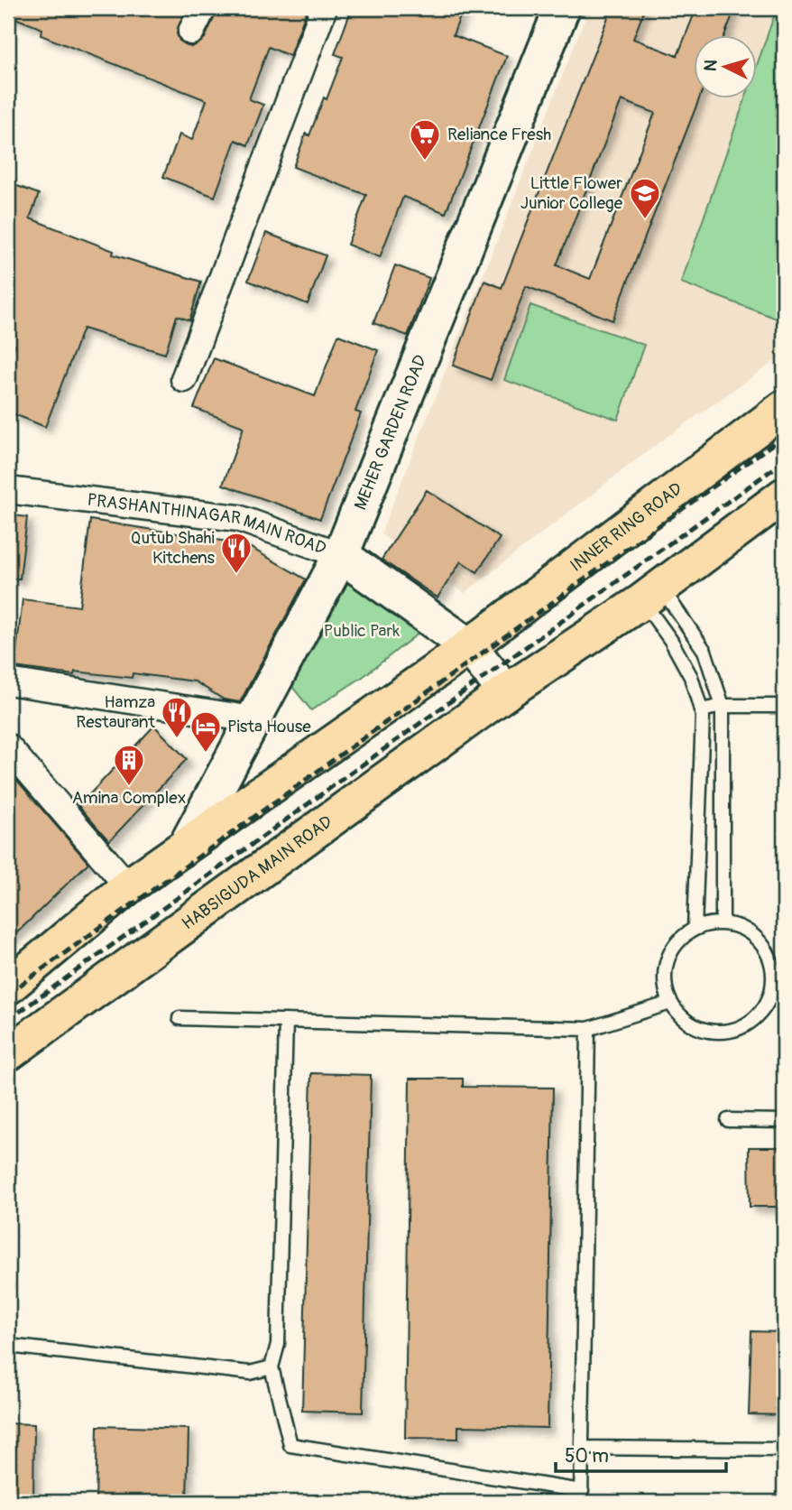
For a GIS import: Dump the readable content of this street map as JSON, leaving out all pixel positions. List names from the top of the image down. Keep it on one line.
{"streets":{"main road":["MEHER GARDEN ROAD","PRASHANTHINAGAR MAIN ROAD","INNER RING ROAD","HABSIGUDA MAIN ROAD"]},"crossings":[["MEHER GARDEN ROAD","PRASHANTHINAGAR MAIN ROAD"],["PRASHANTHINAGAR MAIN ROAD","INNER RING ROAD"],["PRASHANTHINAGAR MAIN ROAD","HABSIGUDA MAIN ROAD"]],"parks":["Public Park"],"places":{"supermarket":["Reliance Fresh"],"school or university":["Little Flower Junior College"],"restaurant":["Qutub Shahi Kitchens","Hamza Restaurant"],"hotel":["Pista House"],"building":["Amina Complex"]},"scale_bar":"50 m","north":"left"}
